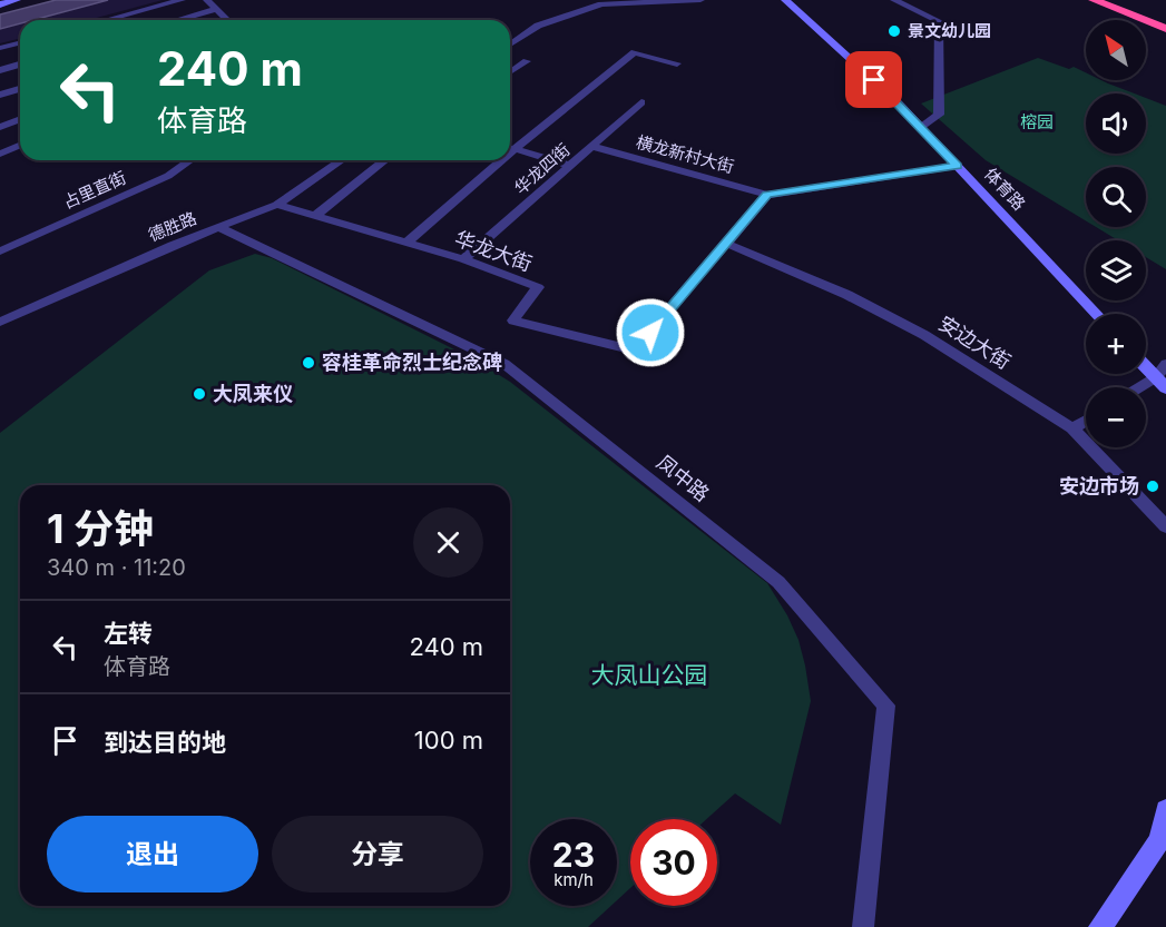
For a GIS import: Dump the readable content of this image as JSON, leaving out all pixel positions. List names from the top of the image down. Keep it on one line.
{"streets":{"street":["横龙新村大街","华龙四街","体育路","占里直街","德胜路","华龙大街","安边大街","凤中路"]},"crossings":[["横龙新村大街","华龙四街"],["华龙四街","华龙大街"],["德胜路","华龙大街"],["德胜路","凤中路"],["华龙大街","安边大街"]],"parks":["榕园","大凤山公园"],"places":["景文幼儿园","容桂革命烈士纪念碑","大凤来仪","安边市场"],"north":"top left","page":{"map_buttons":["+","−"],"turn":["240 m","体育路"],"heading":["1 分钟","340 m · 11:20"],"list":[{"name":"左转","note":"体育路","value":"240 m"},{"name":"到达目的地","value":"100 m"}],"buttons":["退出","分享"],"speed":"23 km/h","limit":"30"}}
